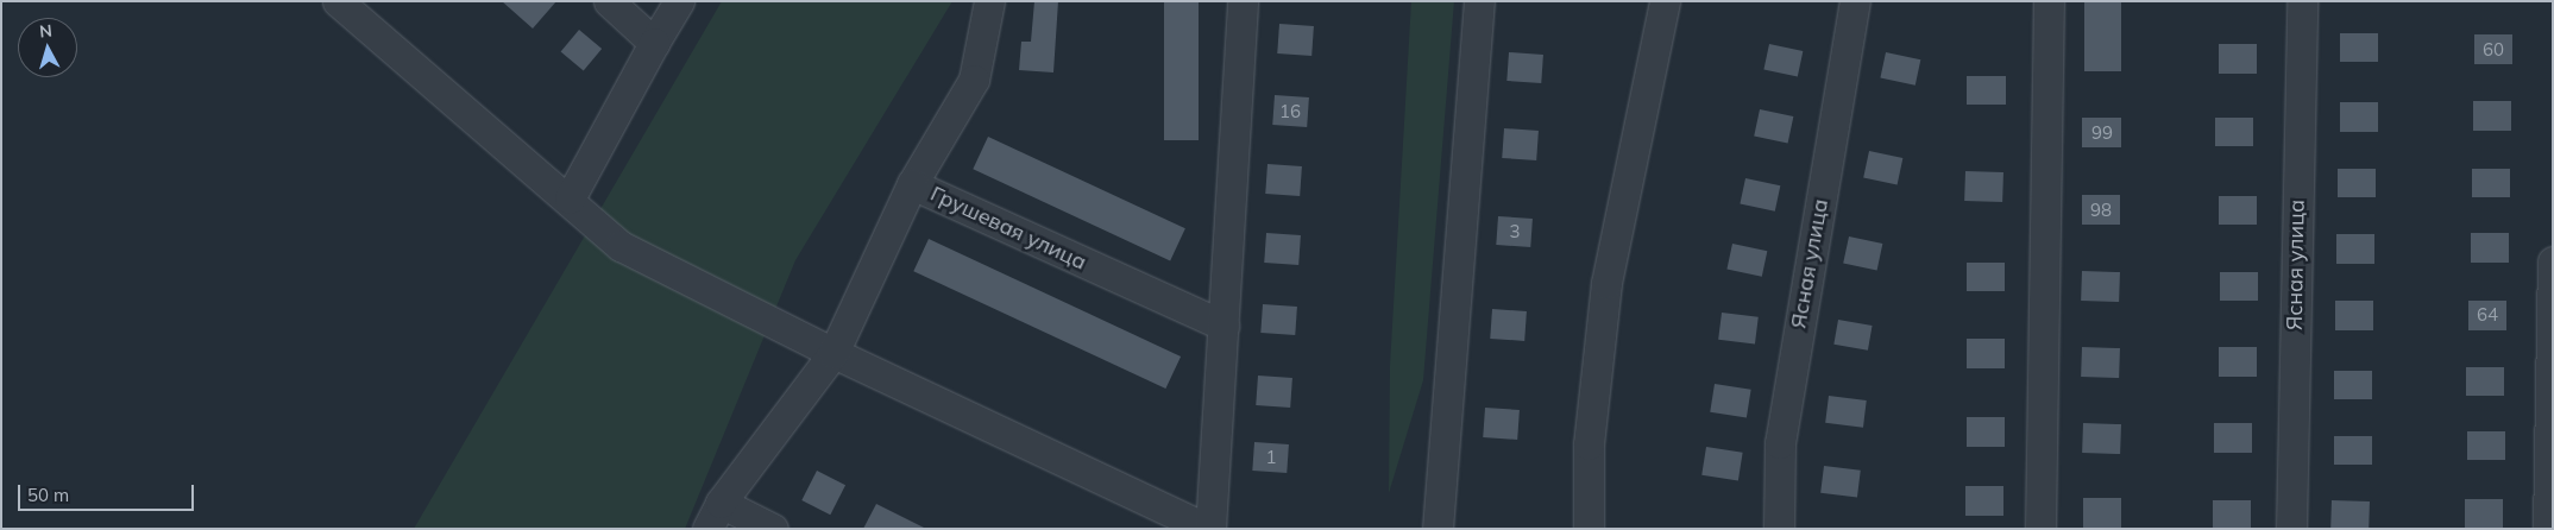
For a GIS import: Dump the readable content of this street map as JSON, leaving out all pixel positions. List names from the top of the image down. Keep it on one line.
{"streets":{"street":["Грушевая улица","Ясная улица"]},"house_numbers":["60","16","99","98","3","64","1"],"scale_bar":"50 m","north":"top"}
